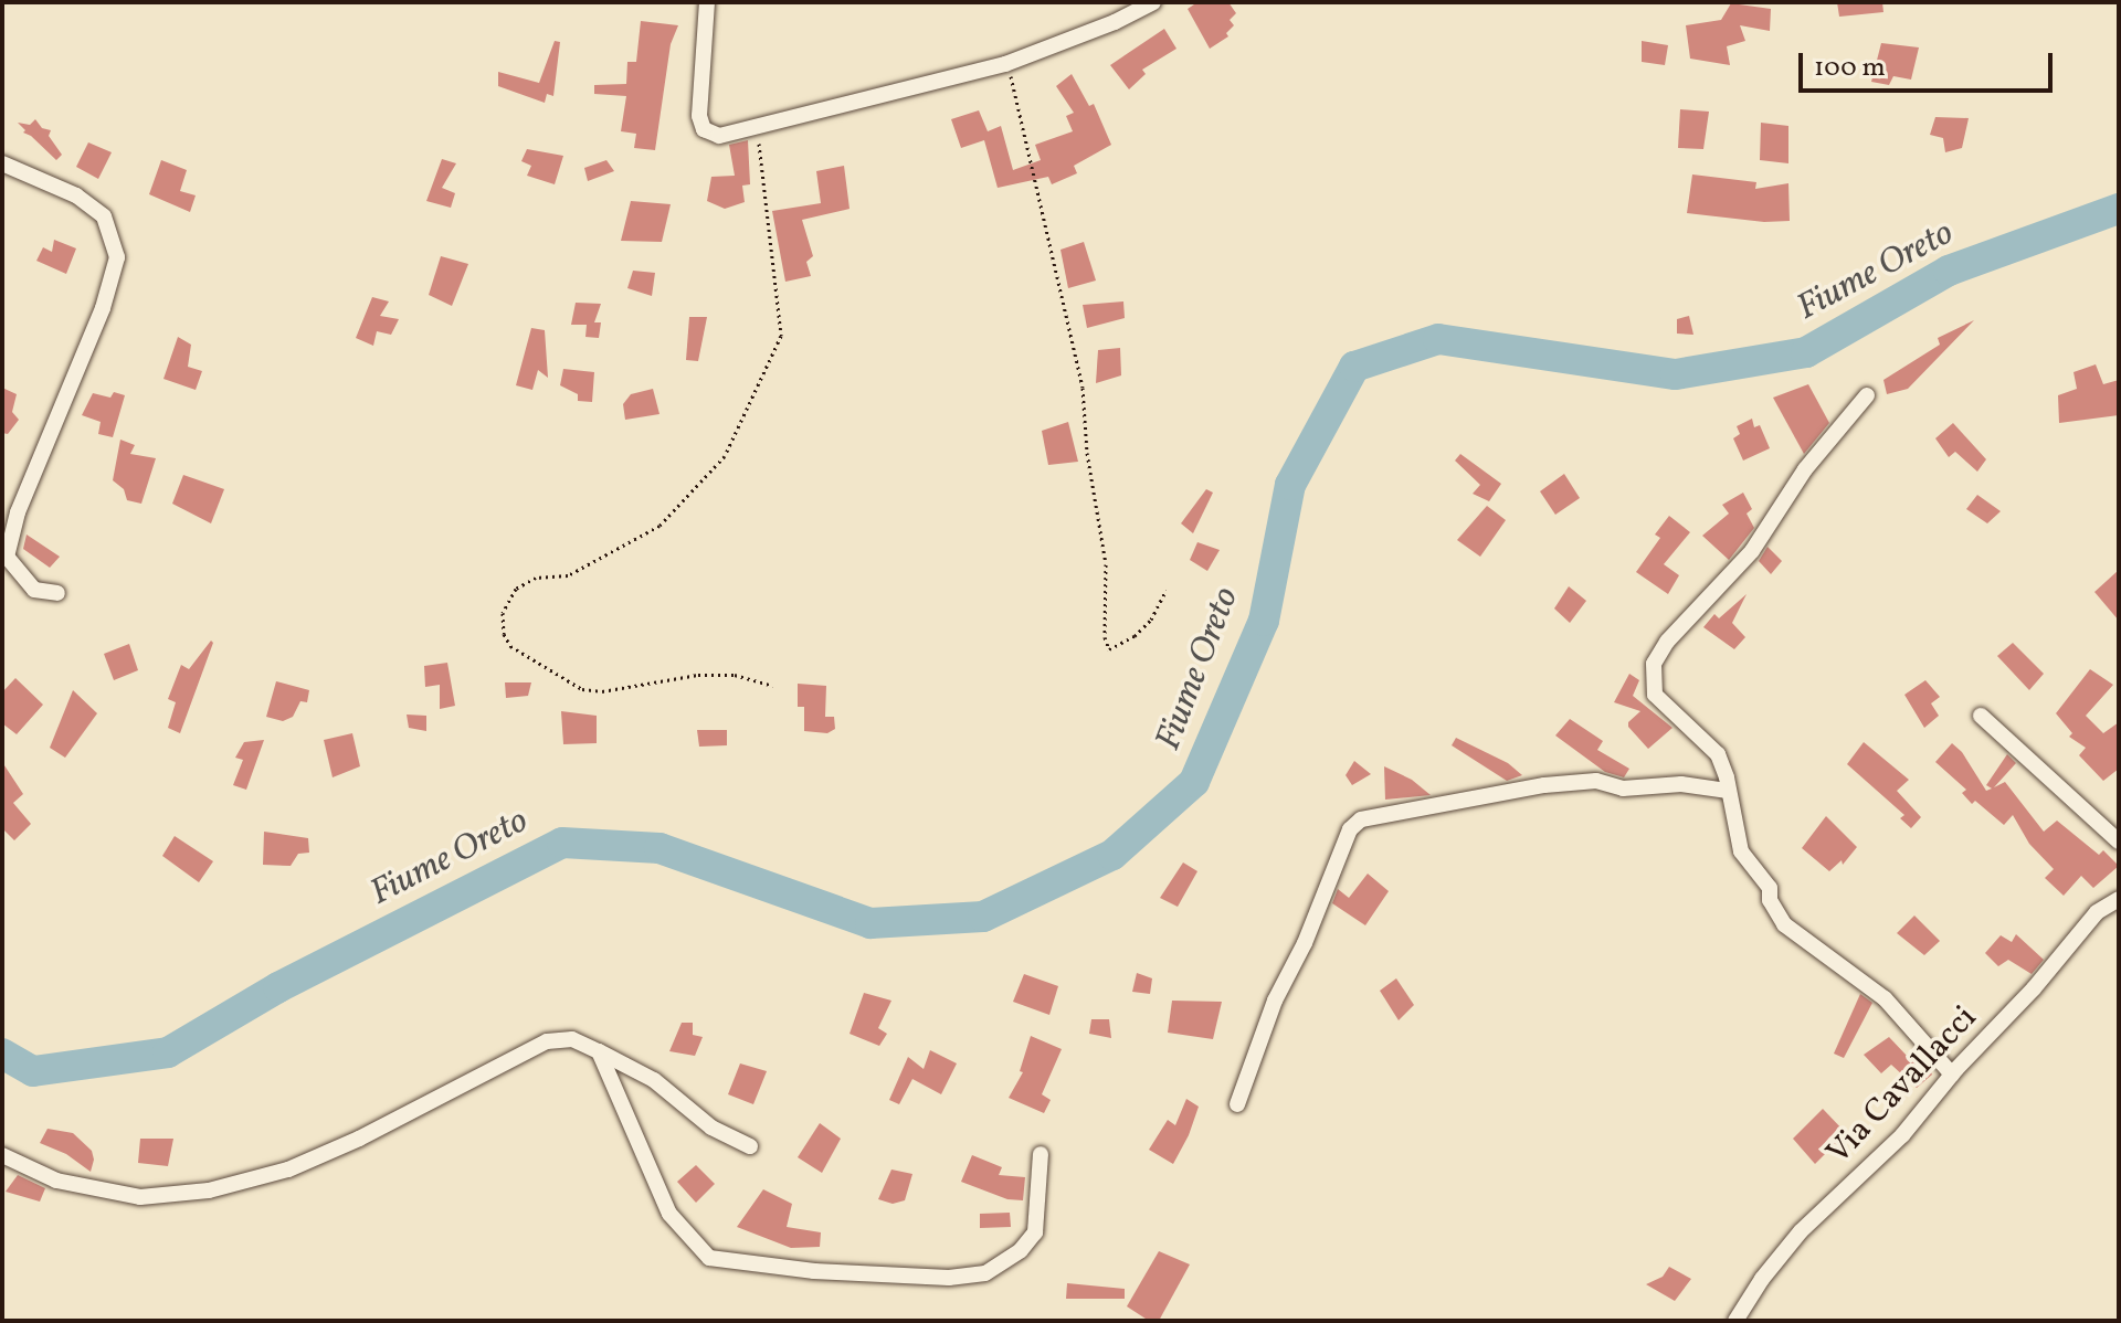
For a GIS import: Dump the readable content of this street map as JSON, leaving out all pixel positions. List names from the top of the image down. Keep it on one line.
{"streets":{"street":["Via Cavallacci"]},"water":["Fiume Oreto"],"scale_bar":"100 m"}
